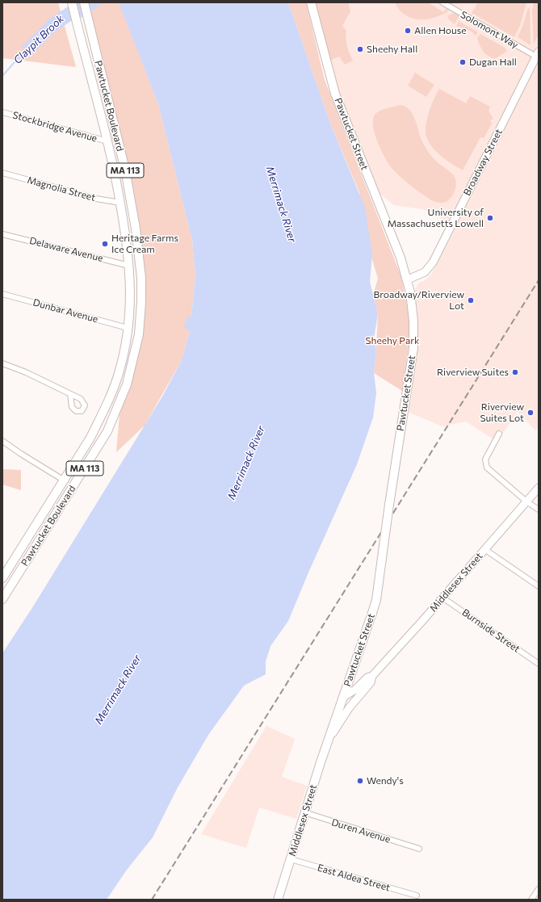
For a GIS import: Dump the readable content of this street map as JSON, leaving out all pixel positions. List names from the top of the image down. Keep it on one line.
{"streets":{"main road":["Pawtucket Boulevard","Pawtucket Street","Broadway Street","MA 113","Middlesex Street"],"street":["Solomont Way","Stockbridge Avenue","Magnolia Street","Delaware Avenue","Dunbar Avenue","Burnside Street","Duren Avenue","East Aldea Street"]},"crossings":[["Solomont Way","Broadway Street"],["Pawtucket Boulevard","Stockbridge Avenue"],["Pawtucket Boulevard","Magnolia Street"],["Pawtucket Boulevard","Delaware Avenue"],["Pawtucket Boulevard","Dunbar Avenue"],["Pawtucket Street","Broadway Street"],["Pawtucket Street","Middlesex Street"],["Middlesex Street","Burnside Street"],["Middlesex Street","Duren Avenue"],["Middlesex Street","East Aldea Street"]],"water":["Claypit Brook","Merrimack River"],"parks":["Sheehy Park"],"places":["Allen House","Sheehy Hall","Dugan Hall","University of Massachusetts Lowell","Heritage Farms Ice Cream","Broadway/Riverview Lot","Riverview Suites","Riverview Suites Lot","Wendy's"]}
